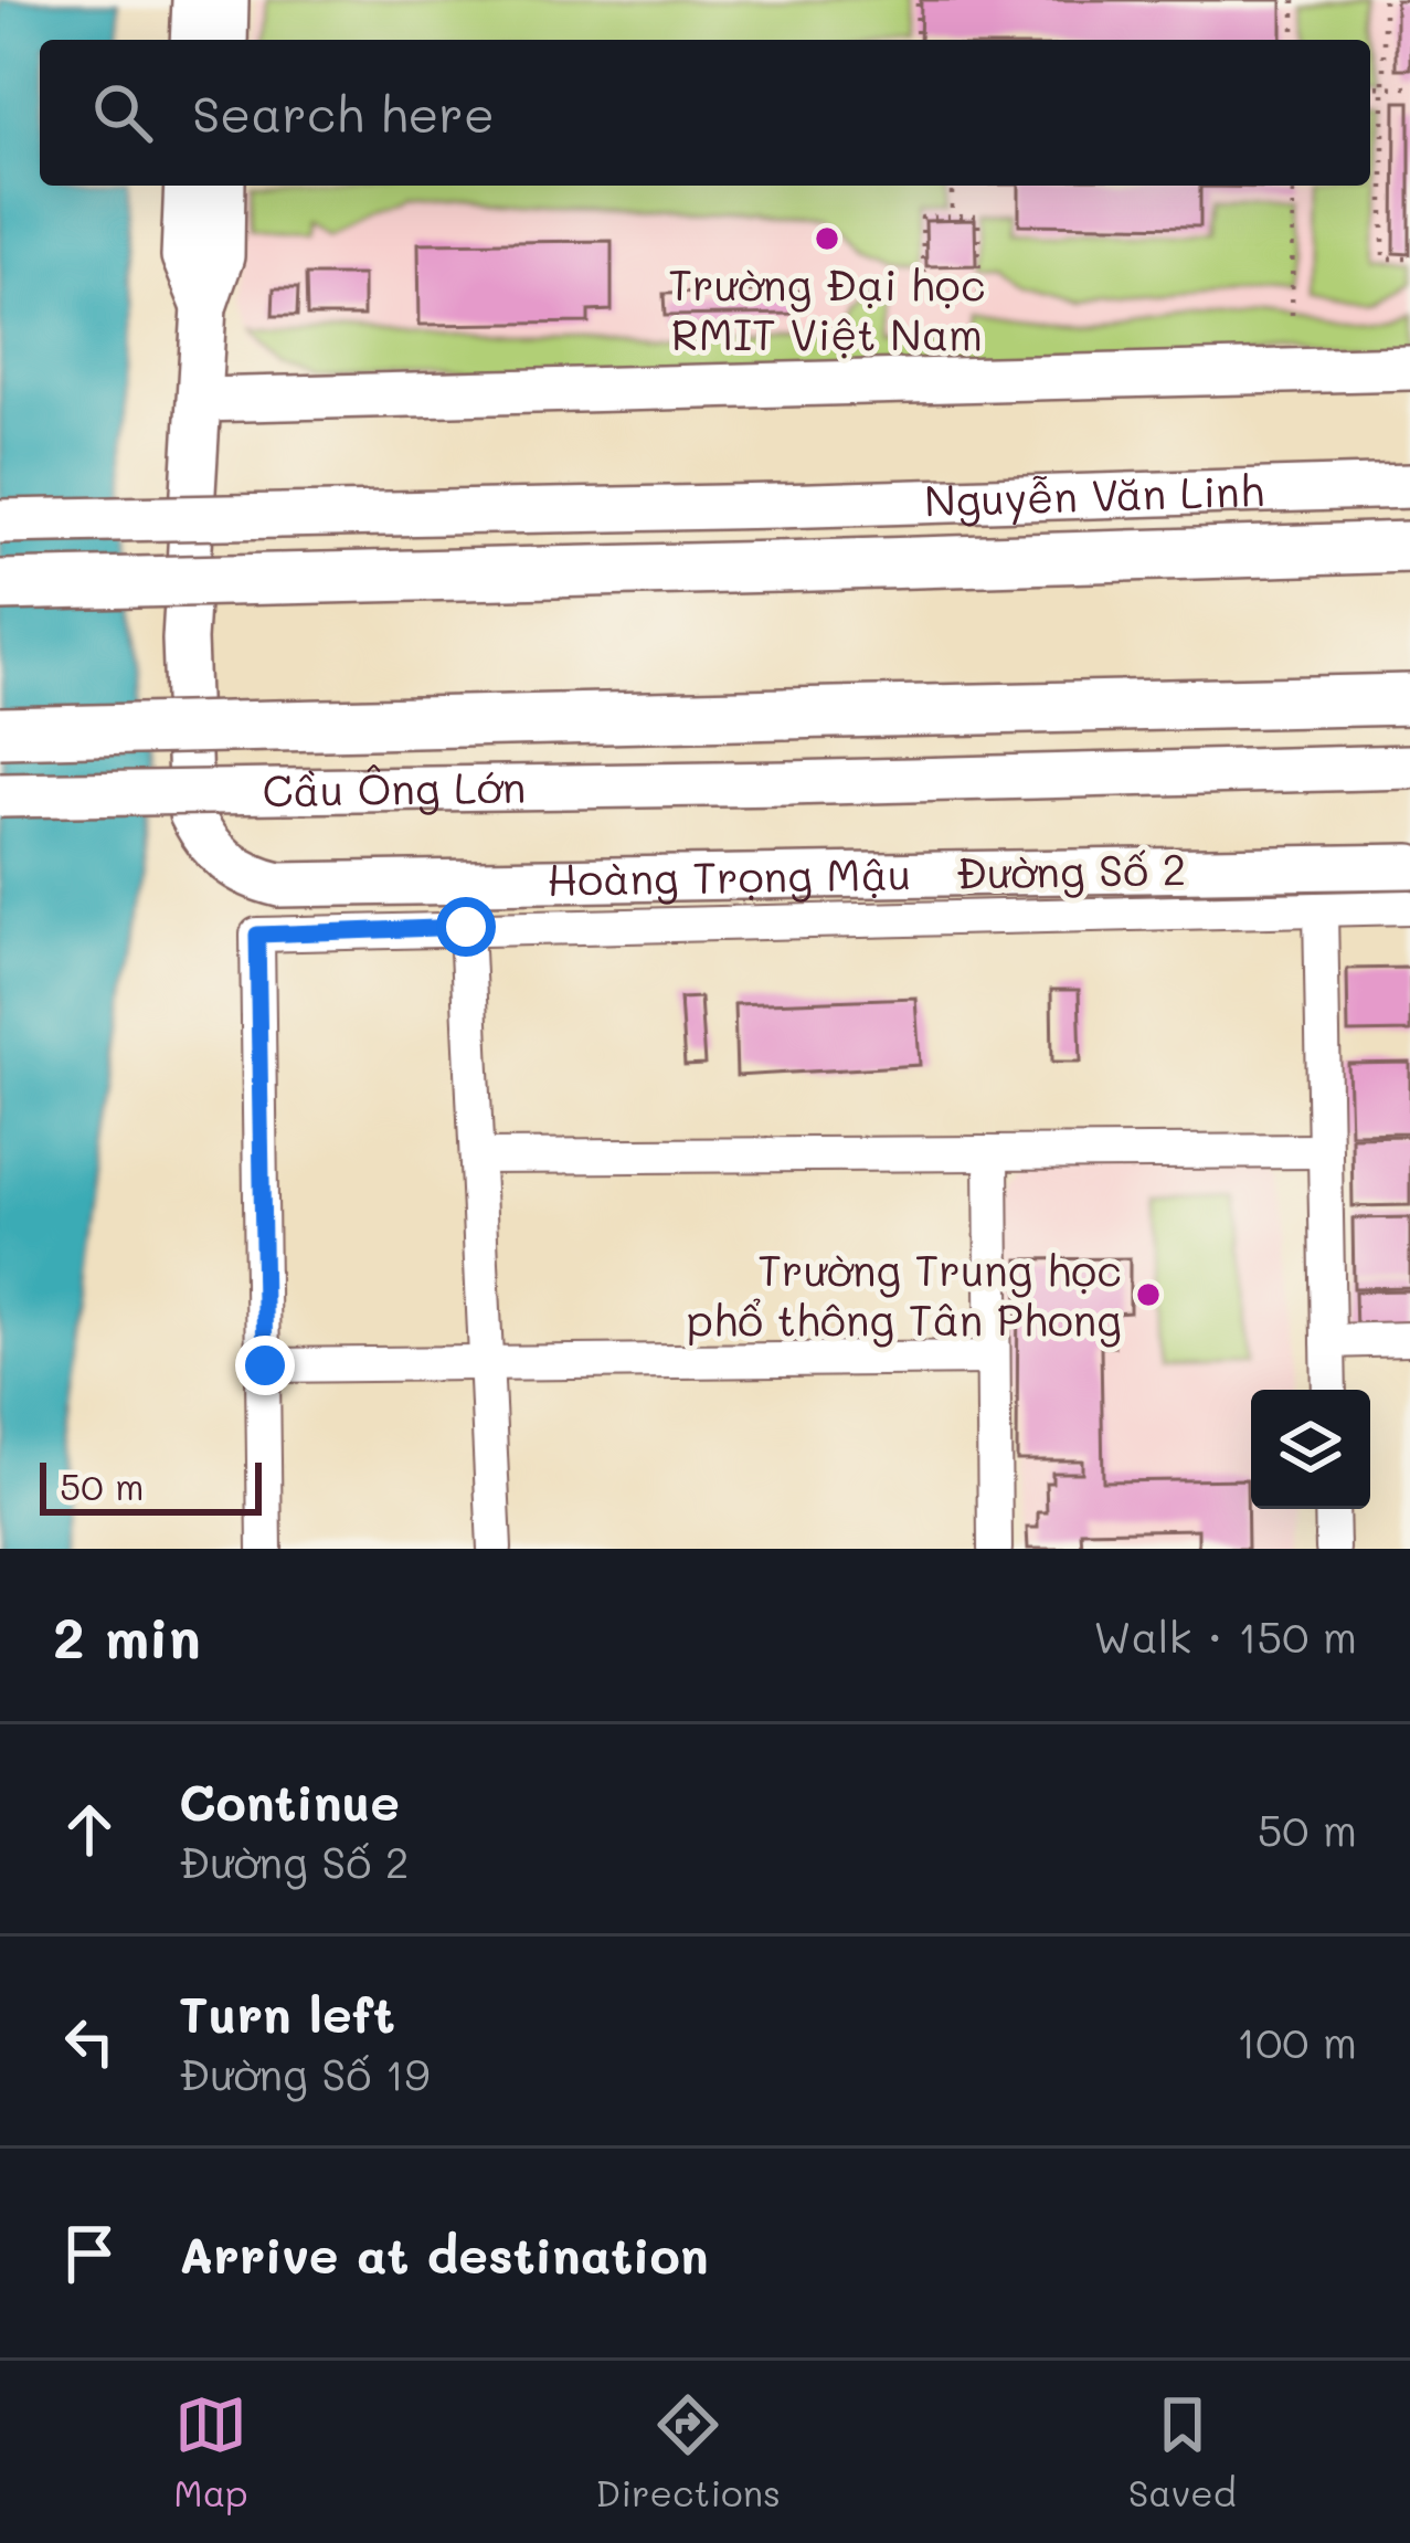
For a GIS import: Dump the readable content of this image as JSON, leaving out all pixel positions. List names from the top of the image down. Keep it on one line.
{"streets":{"highway":["Nguyễn Văn Linh","Cầu Ông Lớn"],"main road":["Hoàng Trọng Mậu"],"street":["Đường Số 2"]},"places":["Trường Đại học RMIT Việt Nam","Trường Trung học phổ thông Tân Phong"],"scale_bar":"50 m","page":{"search":"Search here","scale":"50 m","heading":["2 min","Walk · 150 m"],"list":[["Continue","Đường Số 2","50 m"],["Turn left","Đường Số 19","100 m"],"Arrive at destination"],"nav":["Map","Directions","Saved"]}}
